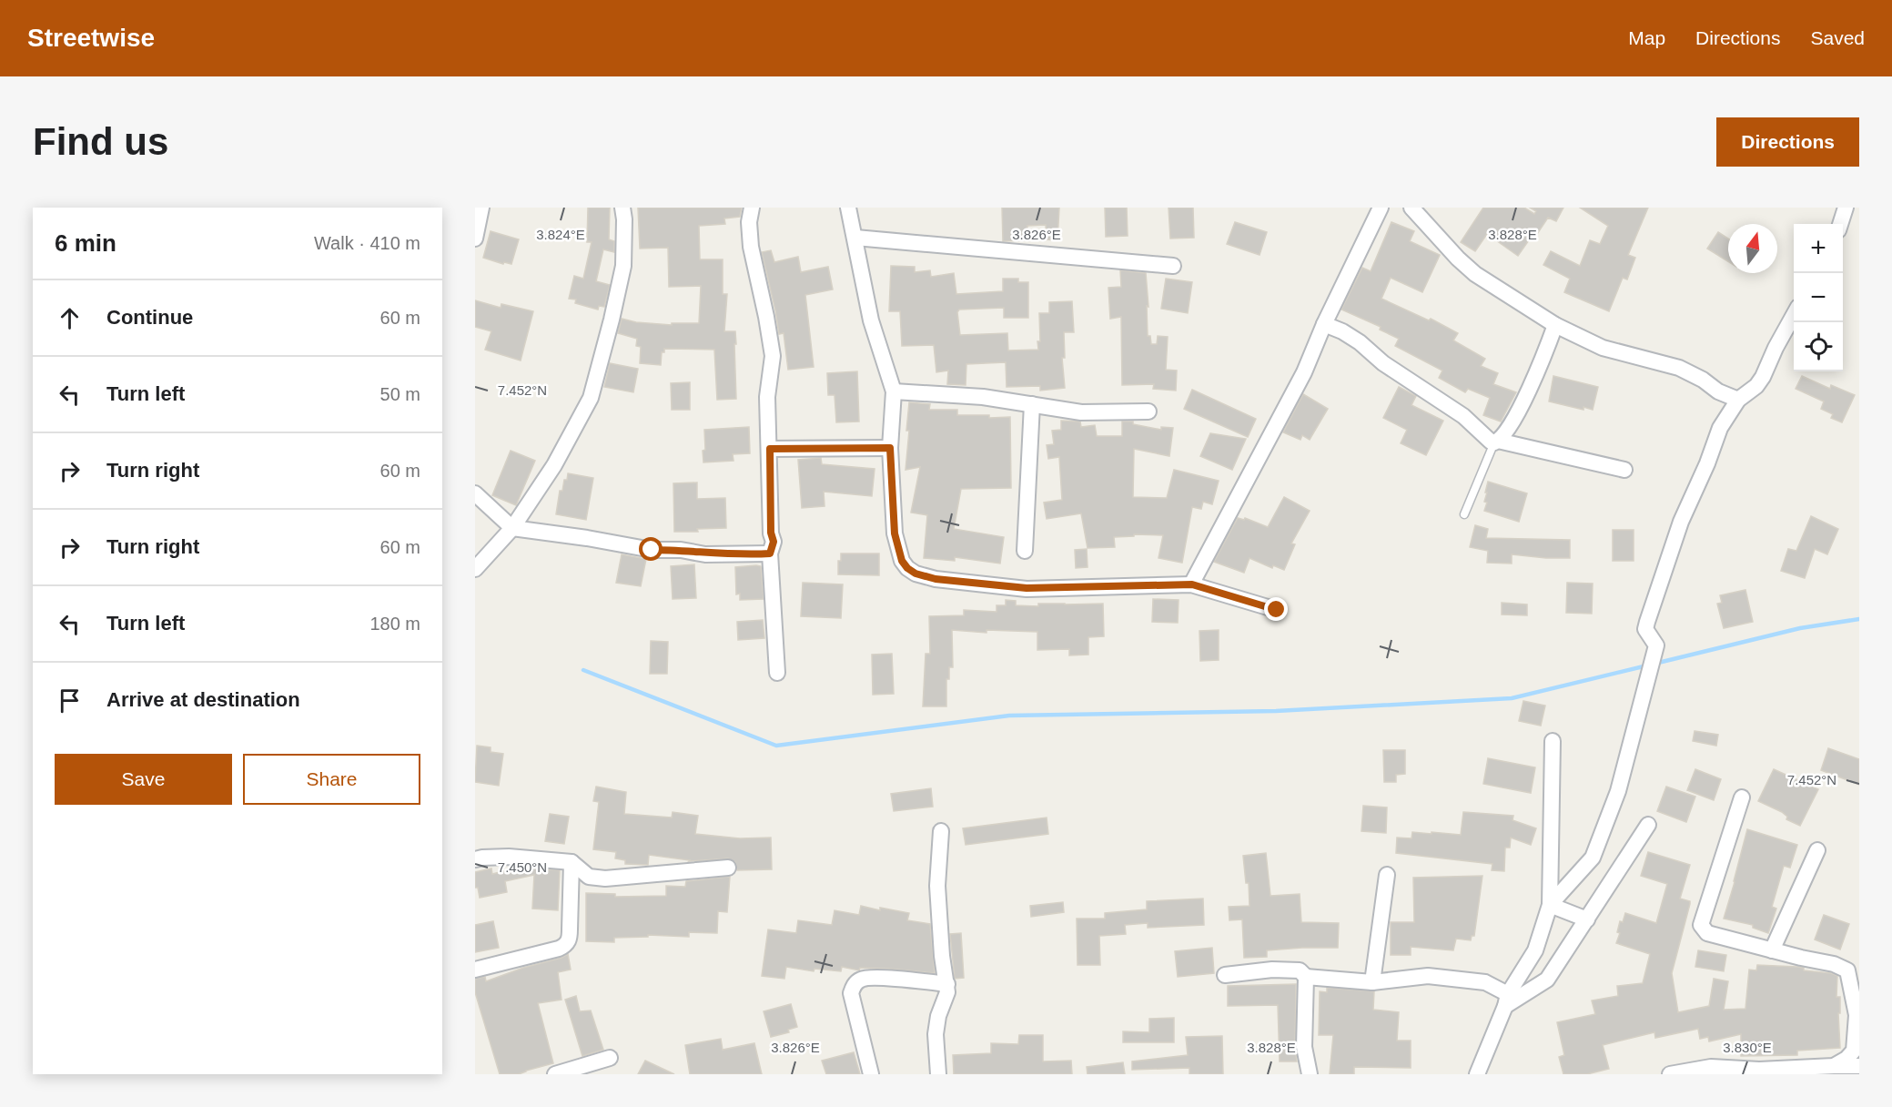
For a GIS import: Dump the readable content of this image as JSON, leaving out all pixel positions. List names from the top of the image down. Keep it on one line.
{"north":"top","page":{"header":"Streetwise","nav":["Map","Directions","Saved"],"buttons":["Directions",["Save","Share"]],"title":"Find us","heading":["6 min","Walk · 410 m"],"map_buttons":["+","−"],"list":[["Continue","60 m"],["Turn left","50 m"],["Turn right","60 m"],["Turn right","60 m"],["Turn left","180 m"],"Arrive at destination"]},"coordinates":["3.824°E","3.826°E","3.828°E","7.452°N","7.450°N","3.830°E"]}
